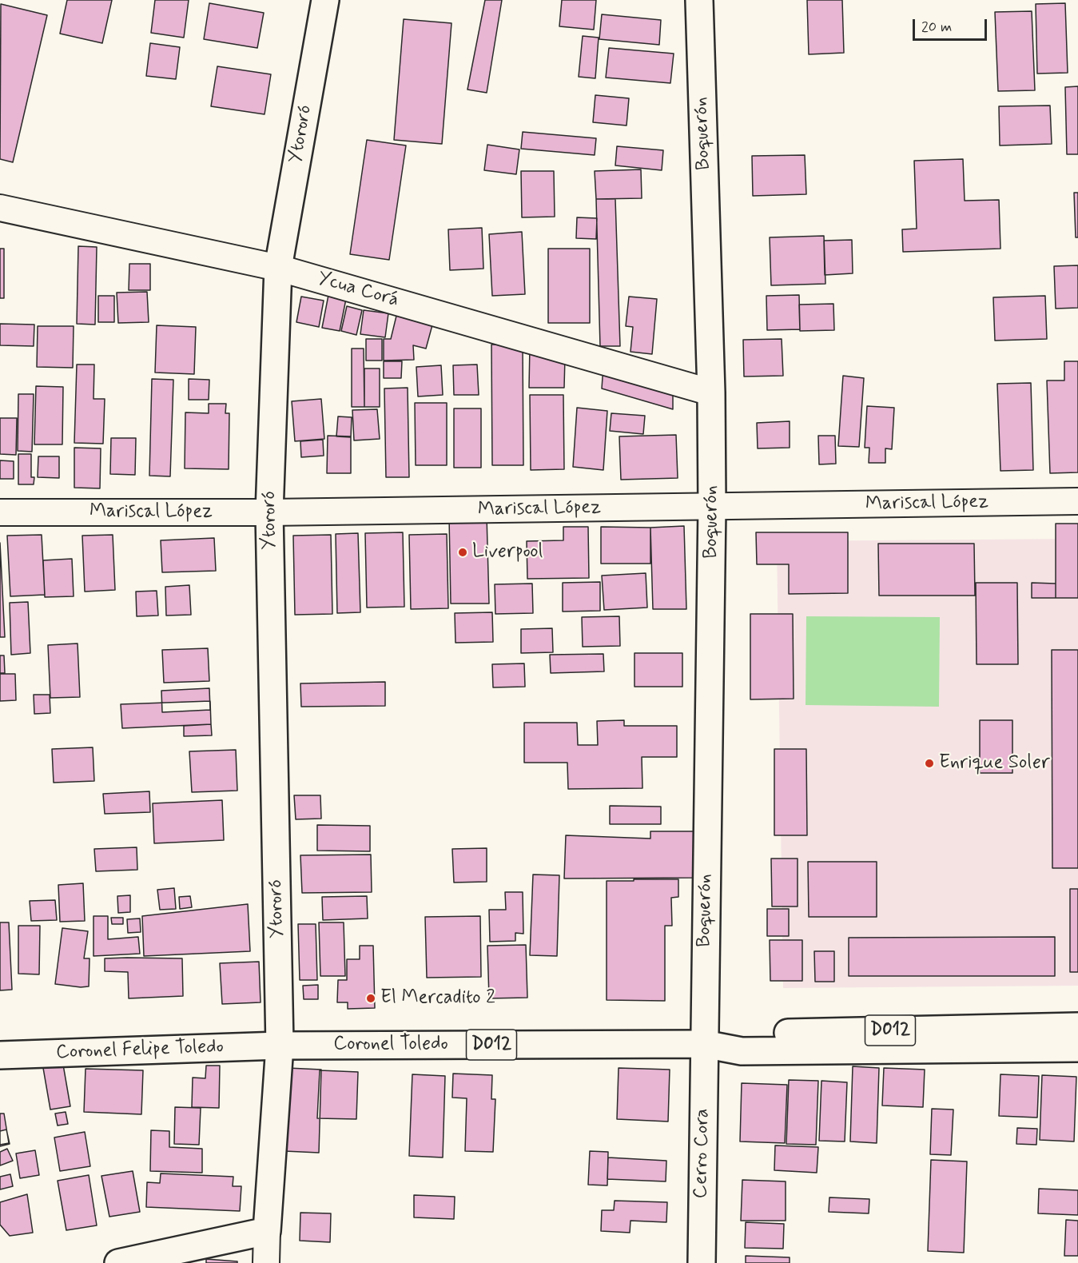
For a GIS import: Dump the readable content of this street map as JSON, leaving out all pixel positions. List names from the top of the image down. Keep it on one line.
{"streets":{"street":["Boquerón","Ytororó","Ycua Corá","Mariscal López","D012","Coronel Toledo","Coronel Felipe Toledo","Cerro Cora"]},"crossings":[["Boquerón","Ycua Corá"],["Boquerón","Mariscal López"],["Boquerón","D012"],["Boquerón","Coronel Toledo"],["Boquerón","Cerro Cora"],["Ytororó","Ycua Corá"],["Ytororó","Mariscal López"],["Ytororó","Coronel Toledo"],["Ytororó","Coronel Felipe Toledo"],["D012","Coronel Toledo"],["D012","Cerro Cora"],["Coronel Toledo","Coronel Felipe Toledo"],["Coronel Toledo","Cerro Cora"]],"places":["Liverpool","Enrique Soler","El Mercadito 2"],"scale_bar":"20 m"}
